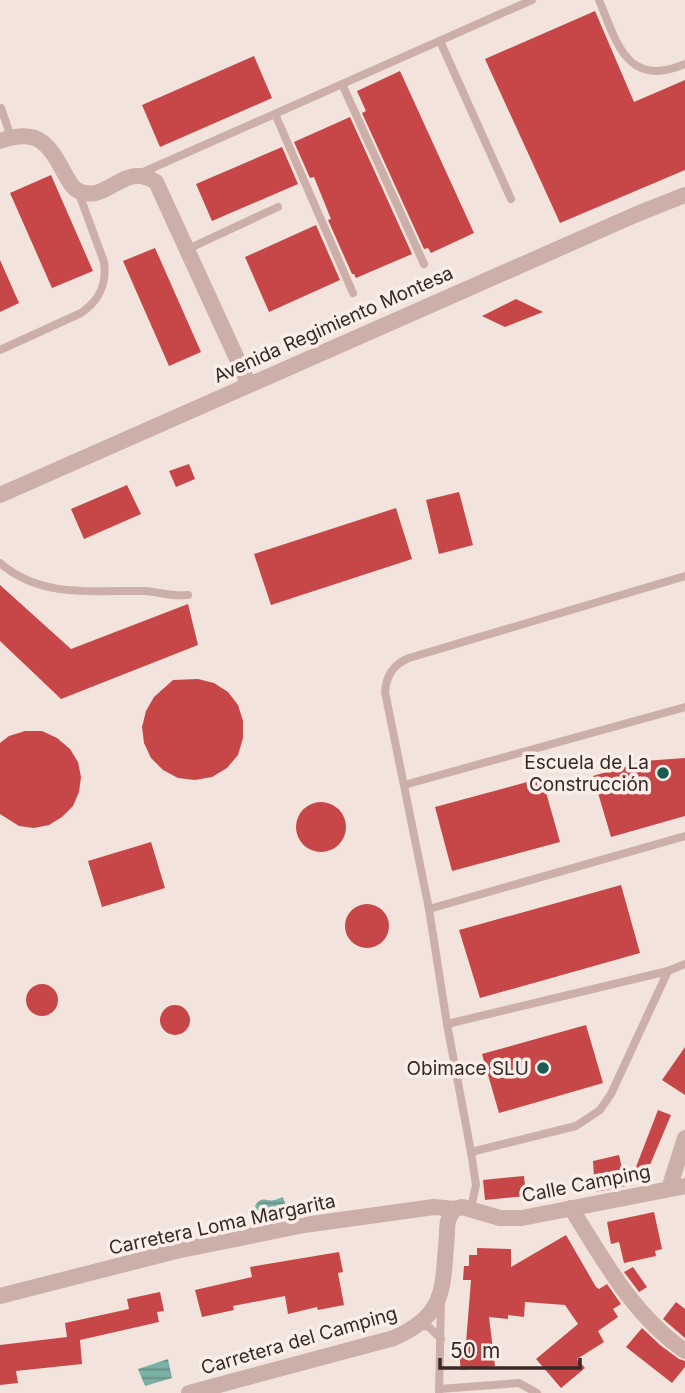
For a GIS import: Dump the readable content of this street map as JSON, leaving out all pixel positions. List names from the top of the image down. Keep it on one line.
{"streets":{"street":["Avenida Regimiento Montesa","Calle Camping","Carretera Loma Margarita","Carretera del Camping"]},"crossings":[["Calle Camping","Carretera Loma Margarita"],["Calle Camping","Carretera del Camping"],["Carretera Loma Margarita","Carretera del Camping"]],"places":["Escuela de La Construcción","Obimace SLU"],"scale_bar":"50 m"}
